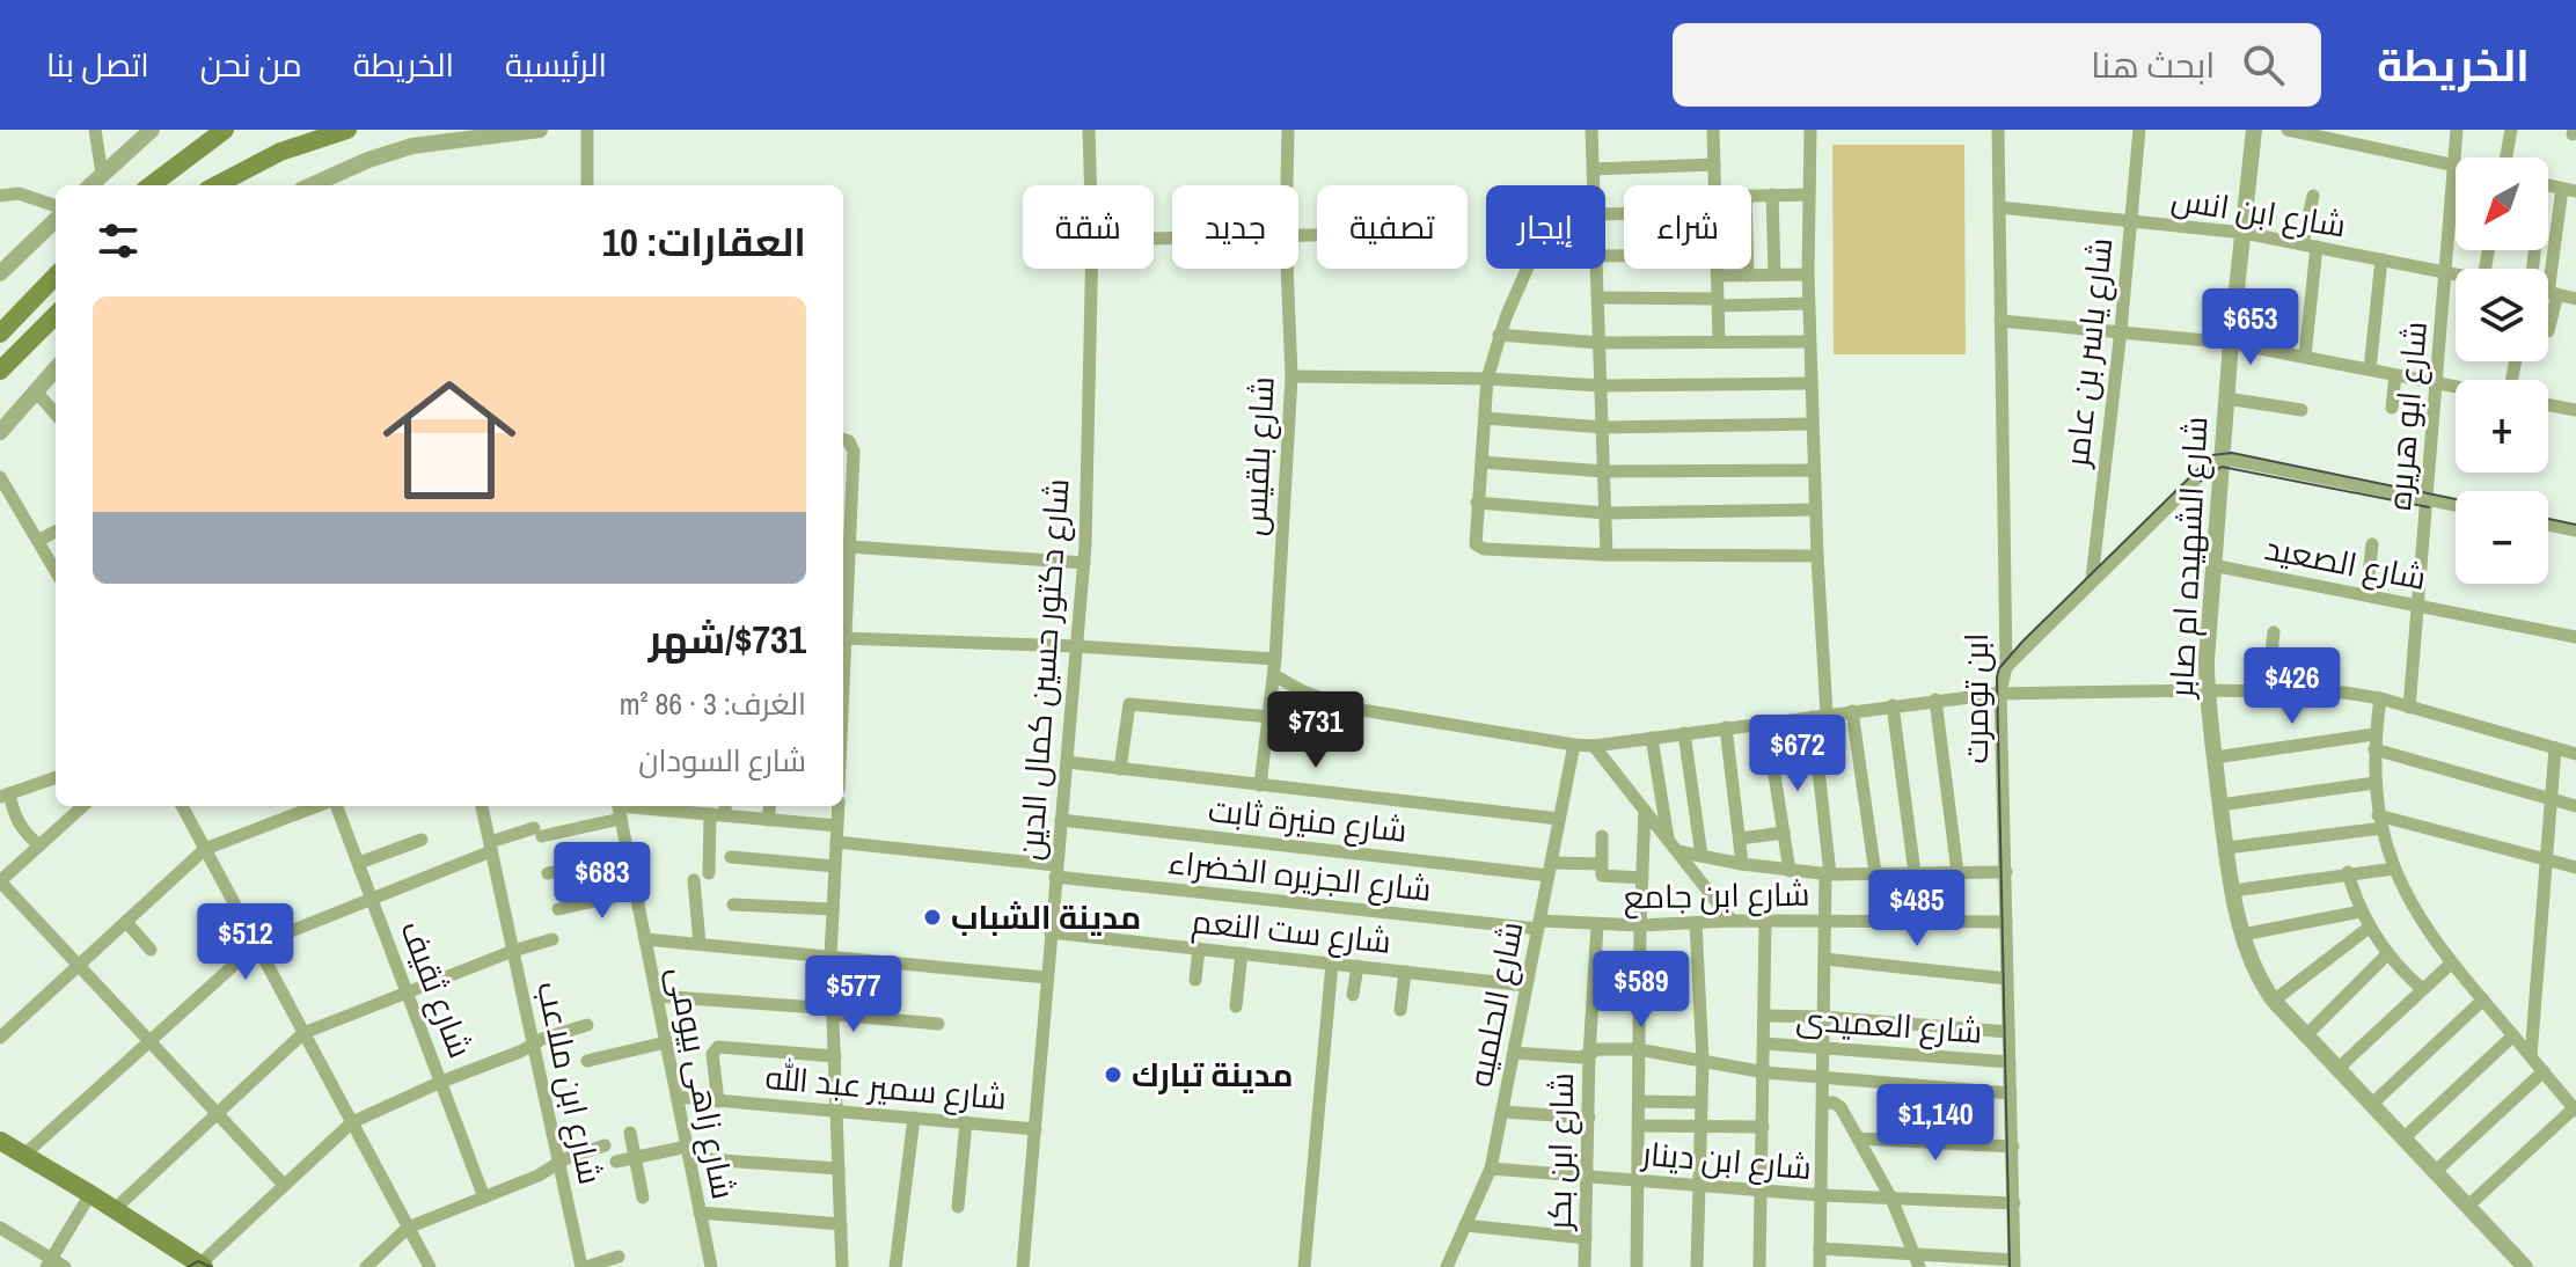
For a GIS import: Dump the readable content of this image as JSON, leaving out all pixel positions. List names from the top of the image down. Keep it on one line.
{"streets":{"street":["شارع ابن انس","شارع ياسر بن عامر","شارع ابو هريره","شارع بلقيس","شارع الشهيده ام صابر","شارع الصعيد","شارع دكتور حسين كمال الدين","ابن تومرت","شارع منيرة ثابت","شارع الجزيره الخضراء","شارع ابن جامع","شارع ست النعم","شارع ثقيف","شارع الحلميه","شارع العميدى","شارع ابن ملاعب","شارع زاهى بيومى","شارع سمير عبد الله","شارع ابن بكر","شارع ابن دينار"]},"crossings":[["شارع ابن انس","شارع ياسر بن عامر"],["شارع ابن انس","شارع ابو هريره"],["شارع ابن انس","شارع الشهيده ام صابر"],["شارع ابن انس","ابن تومرت"],["شارع ابو هريره","شارع الصعيد"],["شارع الشهيده ام صابر","شارع الصعيد"],["شارع دكتور حسين كمال الدين","شارع منيرة ثابت"],["شارع دكتور حسين كمال الدين","شارع الجزيره الخضراء"],["شارع دكتور حسين كمال الدين","شارع ست النعم"],["شارع دكتور حسين كمال الدين","شارع سمير عبد الله"],["ابن تومرت","شارع ابن جامع"],["ابن تومرت","شارع العميدى"],["ابن تومرت","شارع ابن دينار"],["شارع منيرة ثابت","شارع الحلميه"],["شارع الجزيره الخضراء","شارع ابن جامع"],["شارع الجزيره الخضراء","شارع الحلميه"],["شارع ابن جامع","شارع الحلميه"],["شارع ابن جامع","شارع ابن بكر"],["شارع ست النعم","شارع الحلميه"],["شارع الحلميه","شارع ابن دينار"],["شارع زاهى بيومى","شارع سمير عبد الله"],["شارع ابن بكر","شارع ابن دينار"]],"places":["مدينة الشباب","مدينة تبارك"],"north":"bottom left","page":{"header":"الخريطة","search":"ابحث هنا","nav":["الرئيسية","الخريطة","من نحن","اتصل بنا"],"map_buttons":["+","−"],"chip":["شراء","إيجار","تصفية","جديد","شقة"],"heading":"العقارات: 10","price":["$653","$426","$731","$672","$683","$485","$512","$589","$577","$1,140"],"list":[{"name":"$731/شهر","note":"الغرف: 3 · 86 m² · شارع السودان"}]}}
